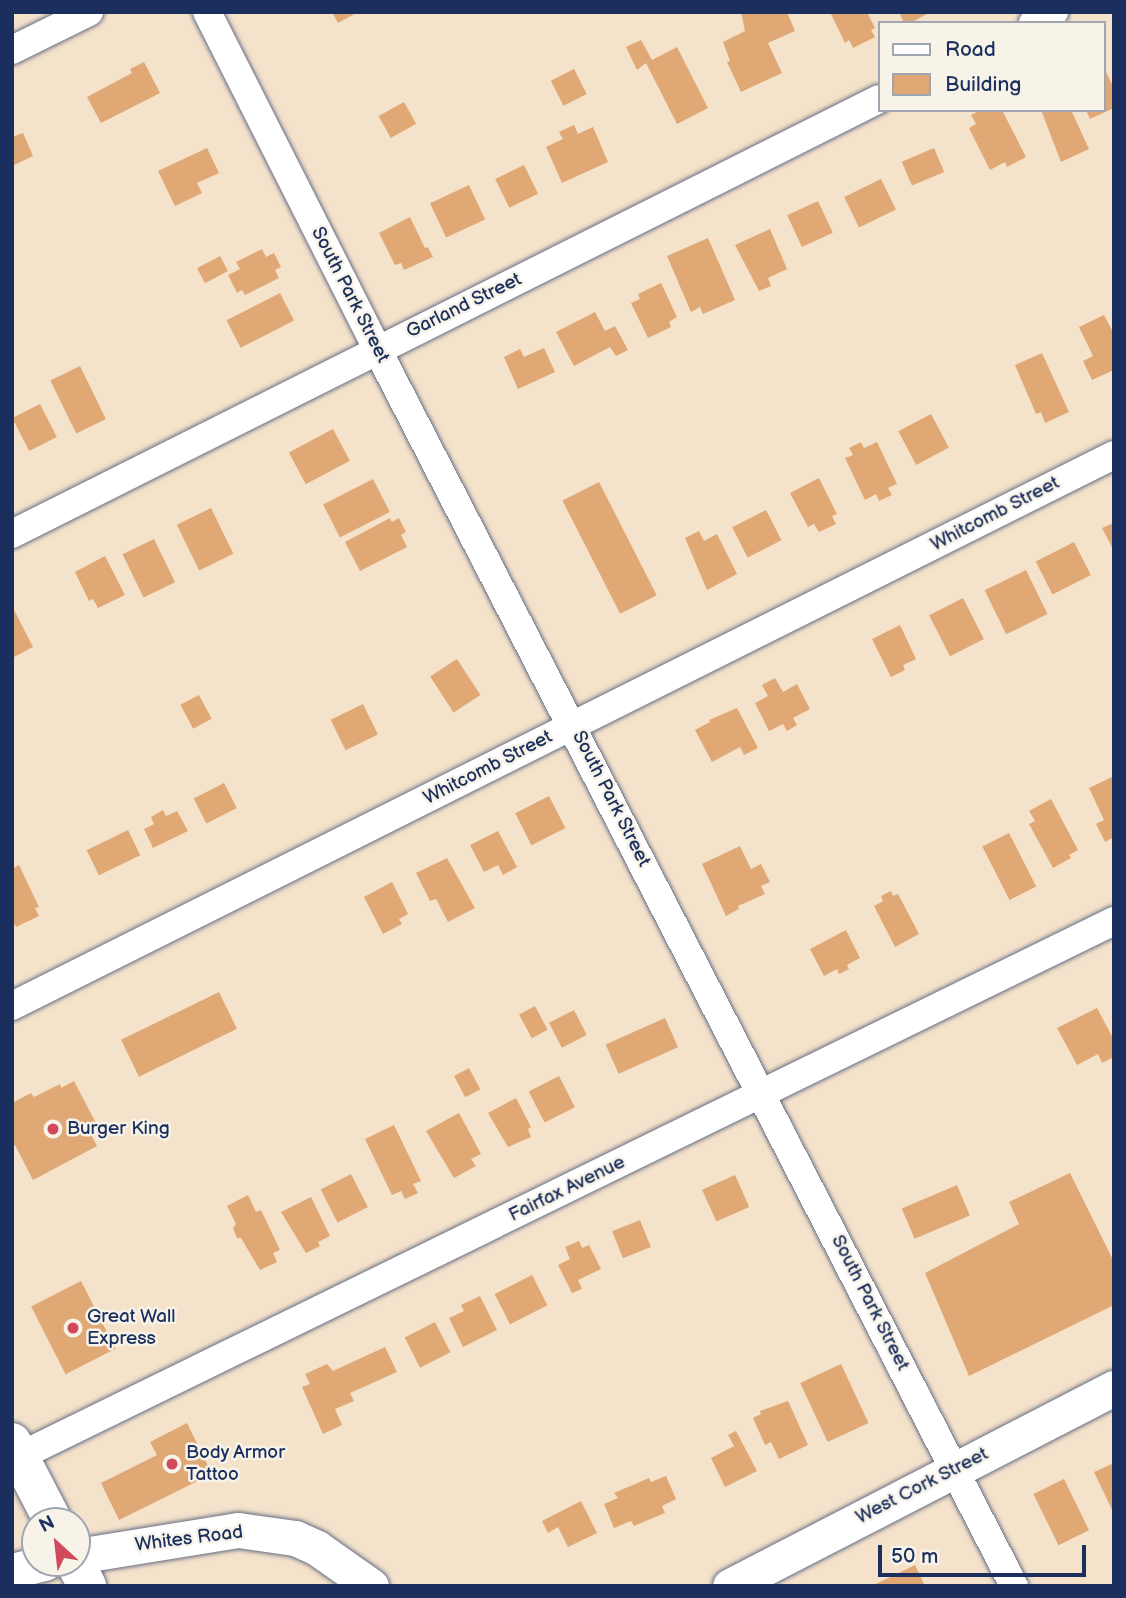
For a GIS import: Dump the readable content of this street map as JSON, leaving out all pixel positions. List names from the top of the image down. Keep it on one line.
{"streets":{"street":["South Park Street","Garland Street","Whitcomb Street","Fairfax Avenue","West Cork Street","Whites Road"]},"crossings":[["South Park Street","Garland Street"],["South Park Street","Whitcomb Street"],["South Park Street","Fairfax Avenue"],["South Park Street","West Cork Street"]],"places":["Burger King","Great Wall Express","Body Armor Tattoo"],"legend":["Road","Building"],"scale_bar":"50 m","north":"top left"}
